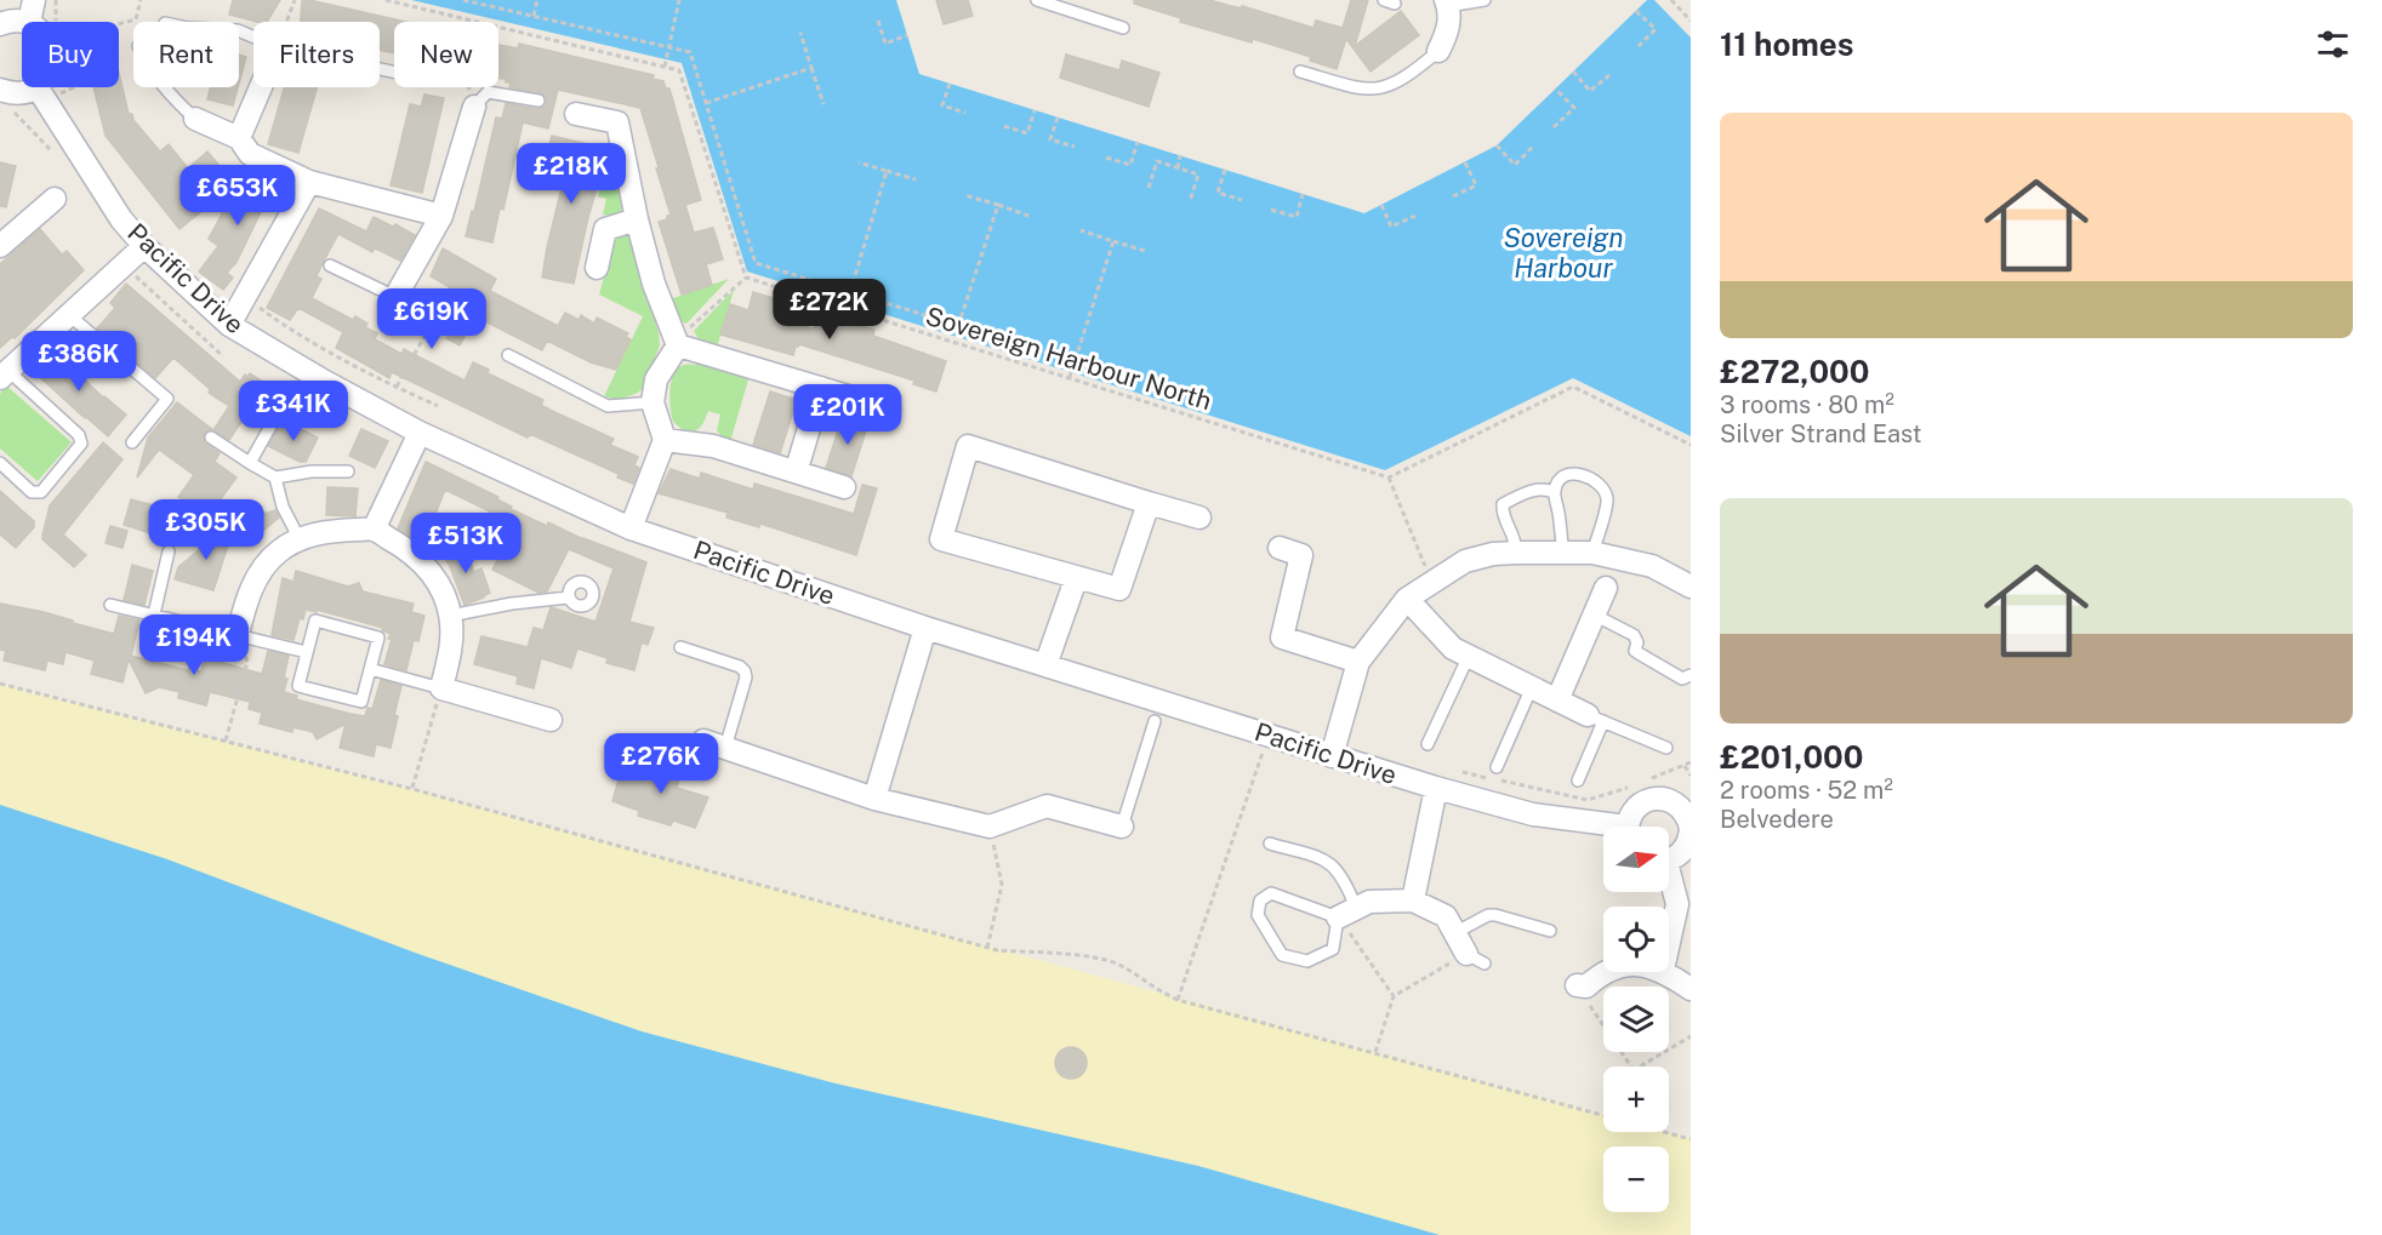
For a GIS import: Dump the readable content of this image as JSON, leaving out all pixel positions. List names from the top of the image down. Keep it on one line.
{"streets":{"street":["Pacific Drive"],"path":["Sovereign Harbour North"]},"water":["Sovereign Harbour"],"north":"right","page":{"heading":"11 homes","chip":["Buy","Rent","Filters","New"],"list":[{"name":"£272,000","note":"3 rooms · 80 m² · Silver Strand East"},{"name":"£201,000","note":"2 rooms · 52 m² · Belvedere"}],"price":["£218K","£653K","£272K","£619K","£386K","£341K","£201K","£305K","£513K","£194K","£276K"],"map_buttons":["+","−"]}}
